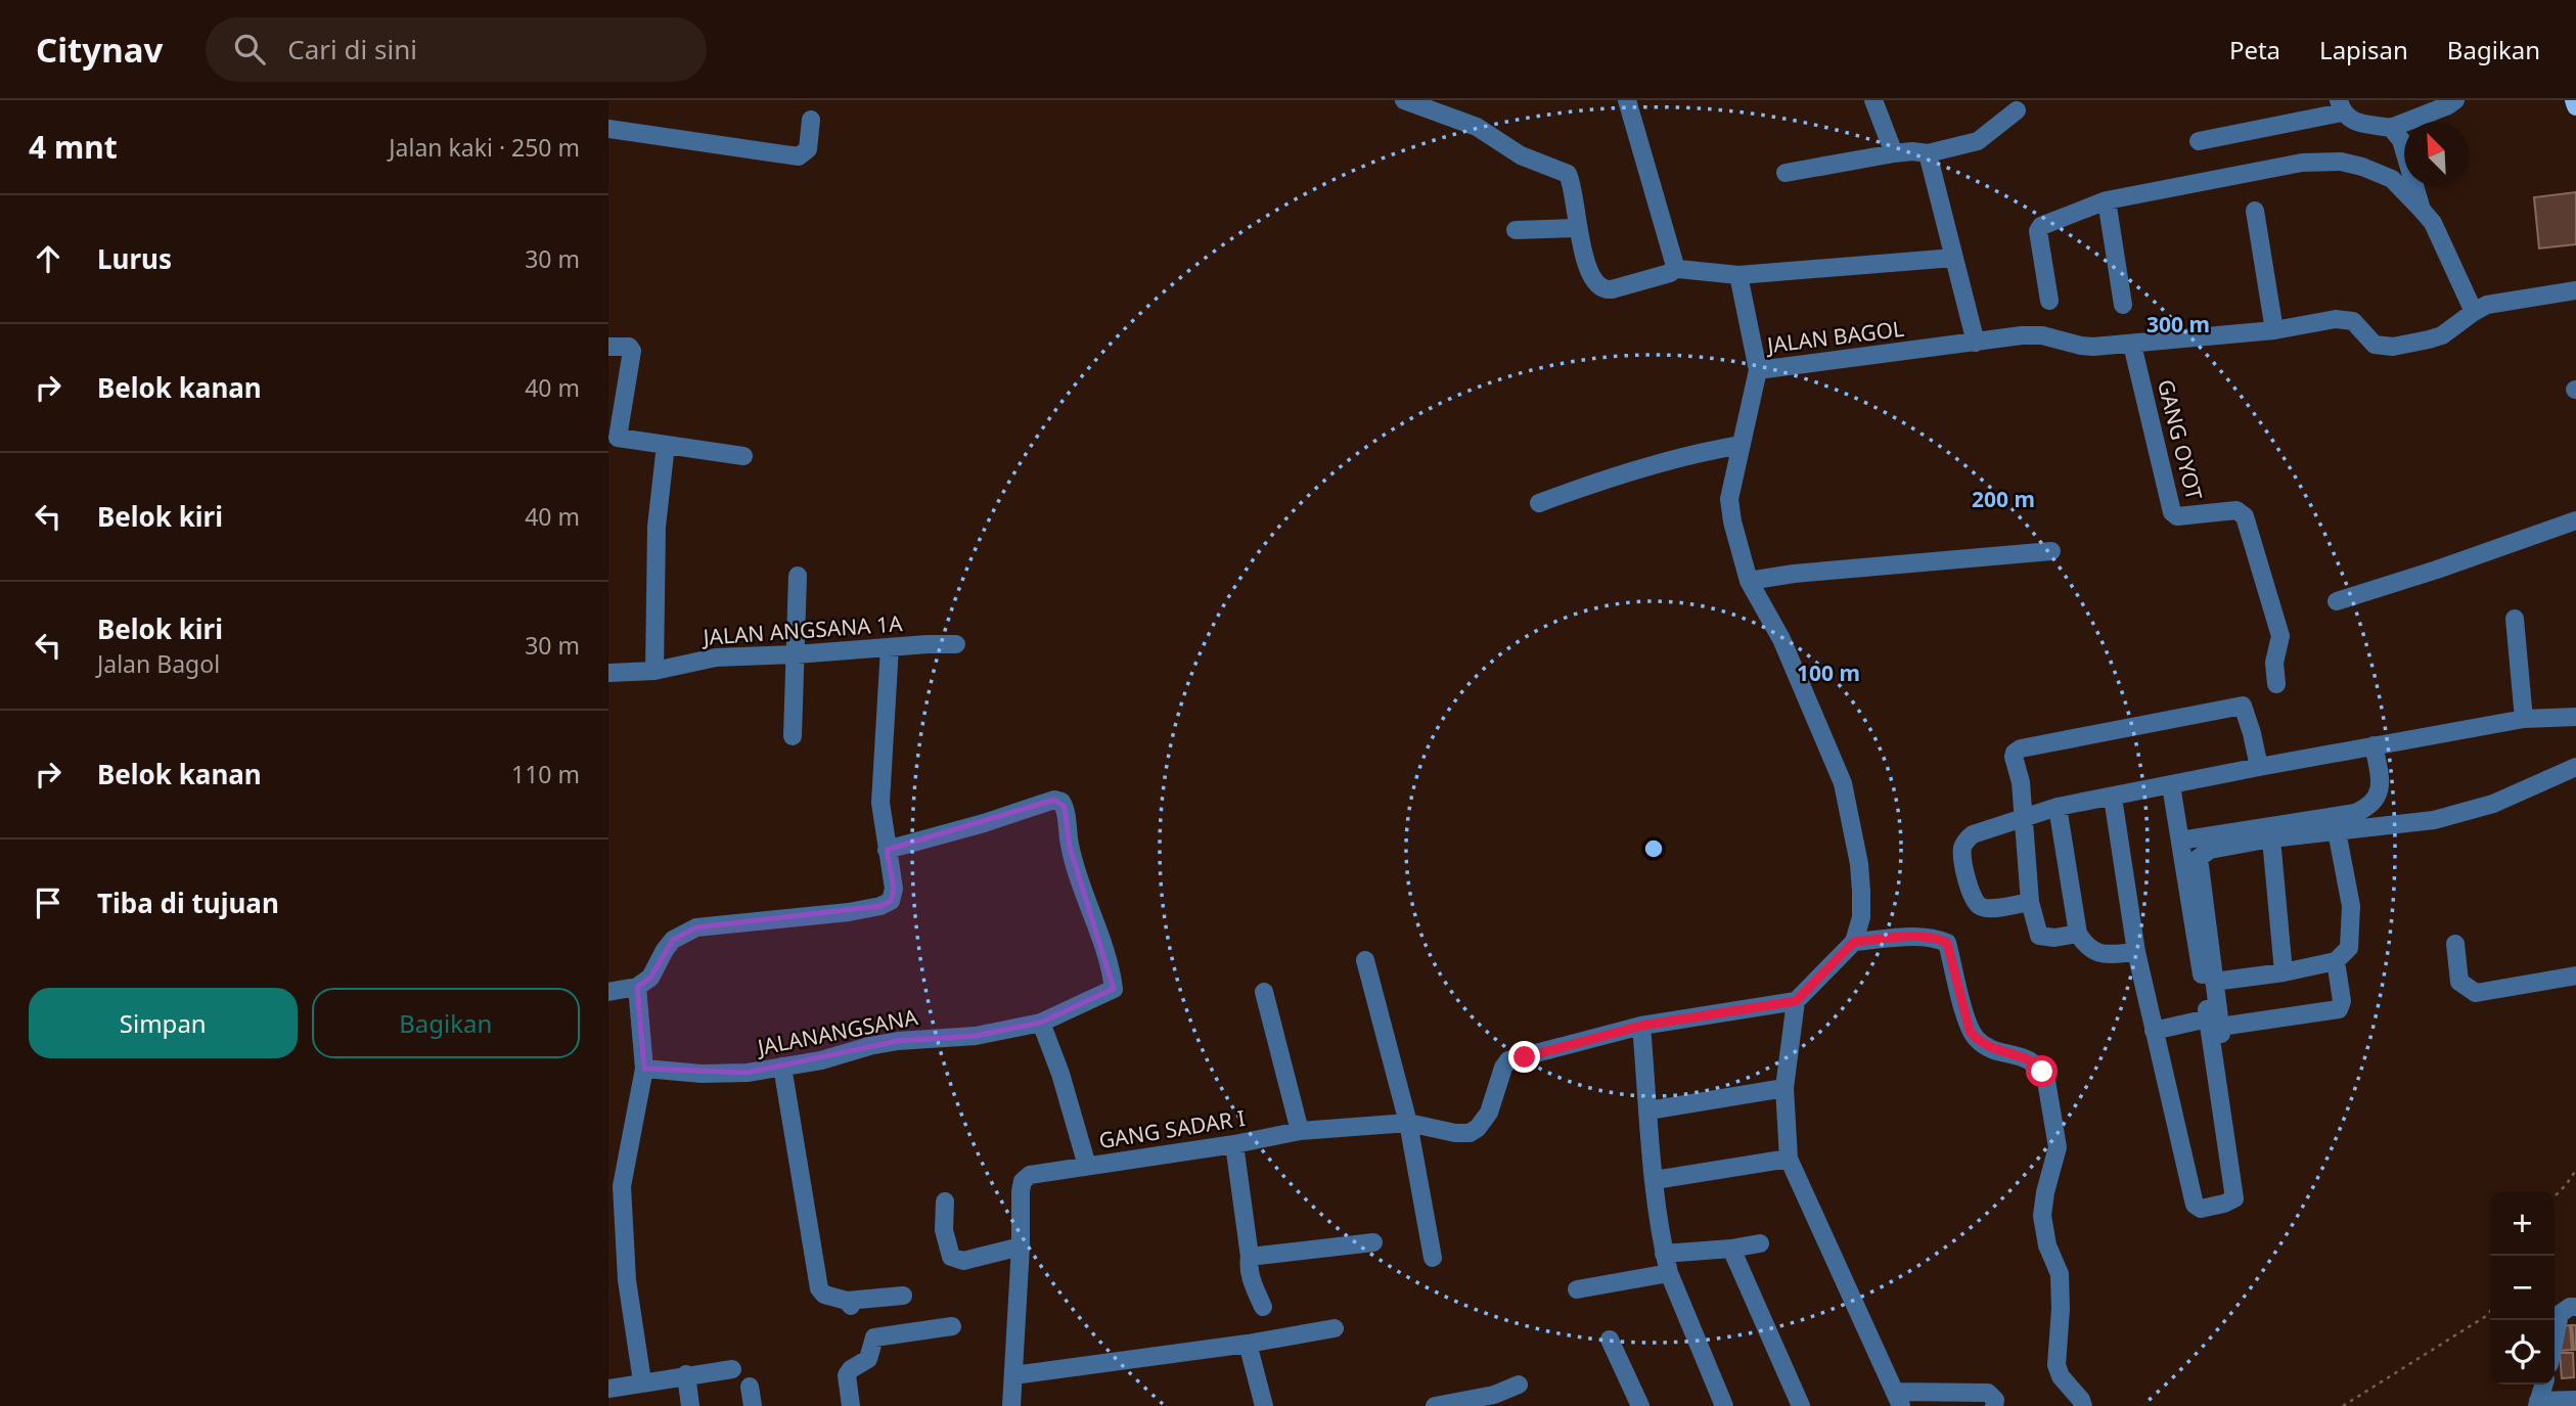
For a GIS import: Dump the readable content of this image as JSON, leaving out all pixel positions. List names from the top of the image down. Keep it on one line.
{"streets":{"street":["JALAN BAGOL","GANG OYOT","JALAN ANGSANA 1A","JALANANGSANA","GANG SADAR I"]},"crossings":[["JALAN BAGOL","GANG OYOT"]],"north":"top left","page":{"header":"Citynav","search":"Cari di sini","nav":["Peta","Lapisan","Bagikan"],"heading":["4 mnt","Jalan kaki · 250 m"],"list":[["Lurus","30 m"],["Belok kanan","40 m"],["Belok kiri","40 m"],["Belok kiri","Jalan Bagol","30 m"],["Belok kanan","110 m"],"Tiba di tujuan"],"buttons":["Simpan","Bagikan"],"map_buttons":["+","−"]},"rings":["300 m","200 m","100 m"]}
